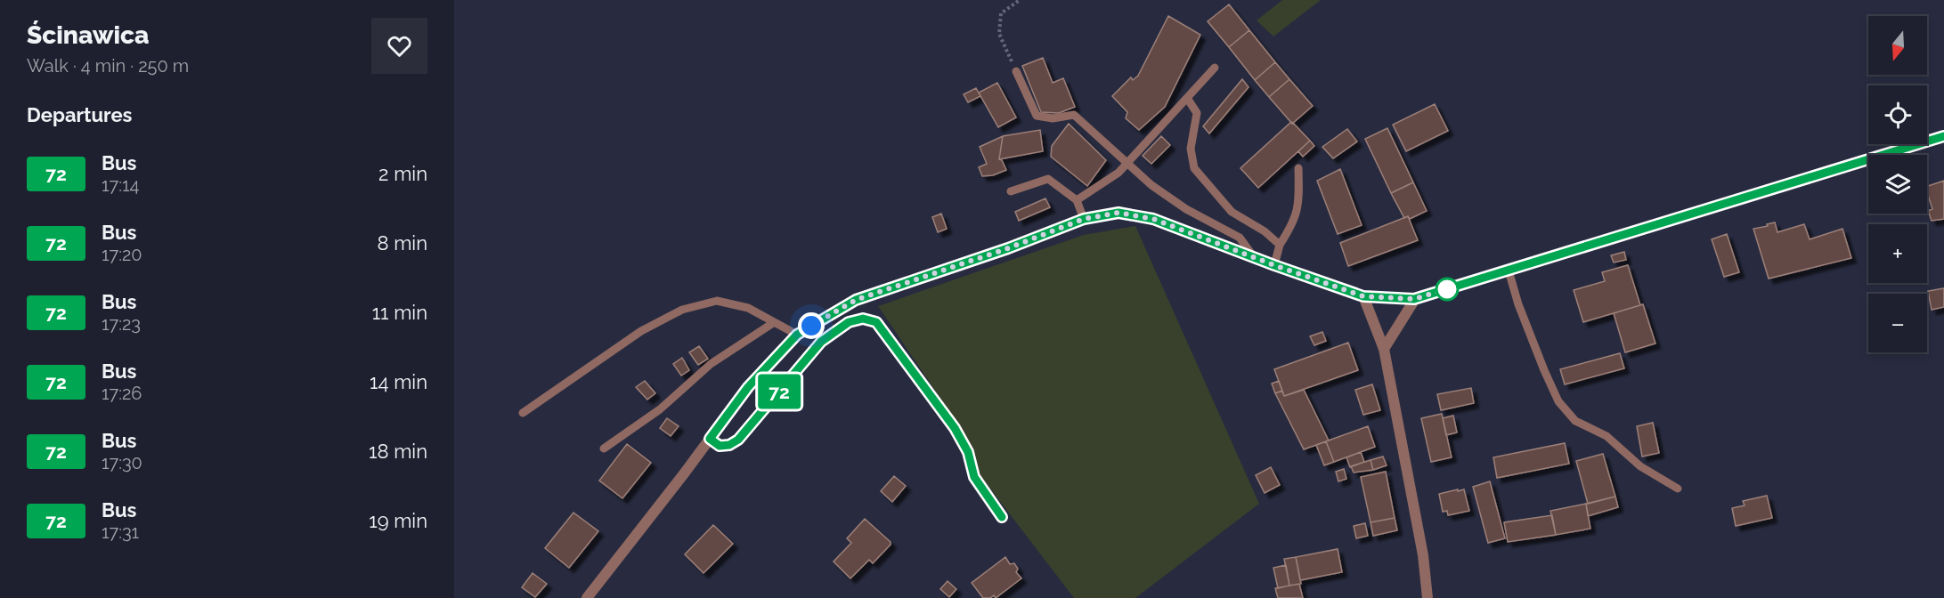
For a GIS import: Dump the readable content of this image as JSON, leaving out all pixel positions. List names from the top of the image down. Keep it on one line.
{"lines":["bus line 72"],"north":"bottom","page":{"heading":[["Ścinawica","Walk · 4 min · 250 m"],"Departures"],"on_map":"72","map_buttons":["+","−"],"list":[{"mark":"72","name":"Bus","note":"17:14","value":"2 min"},{"mark":"72","name":"Bus","note":"17:20","value":"8 min"},{"mark":"72","name":"Bus","note":"17:23","value":"11 min"},{"mark":"72","name":"Bus","note":"17:26","value":"14 min"},{"mark":"72","name":"Bus","note":"17:30","value":"18 min"},{"mark":"72","name":"Bus","note":"17:31","value":"19 min"}]}}
